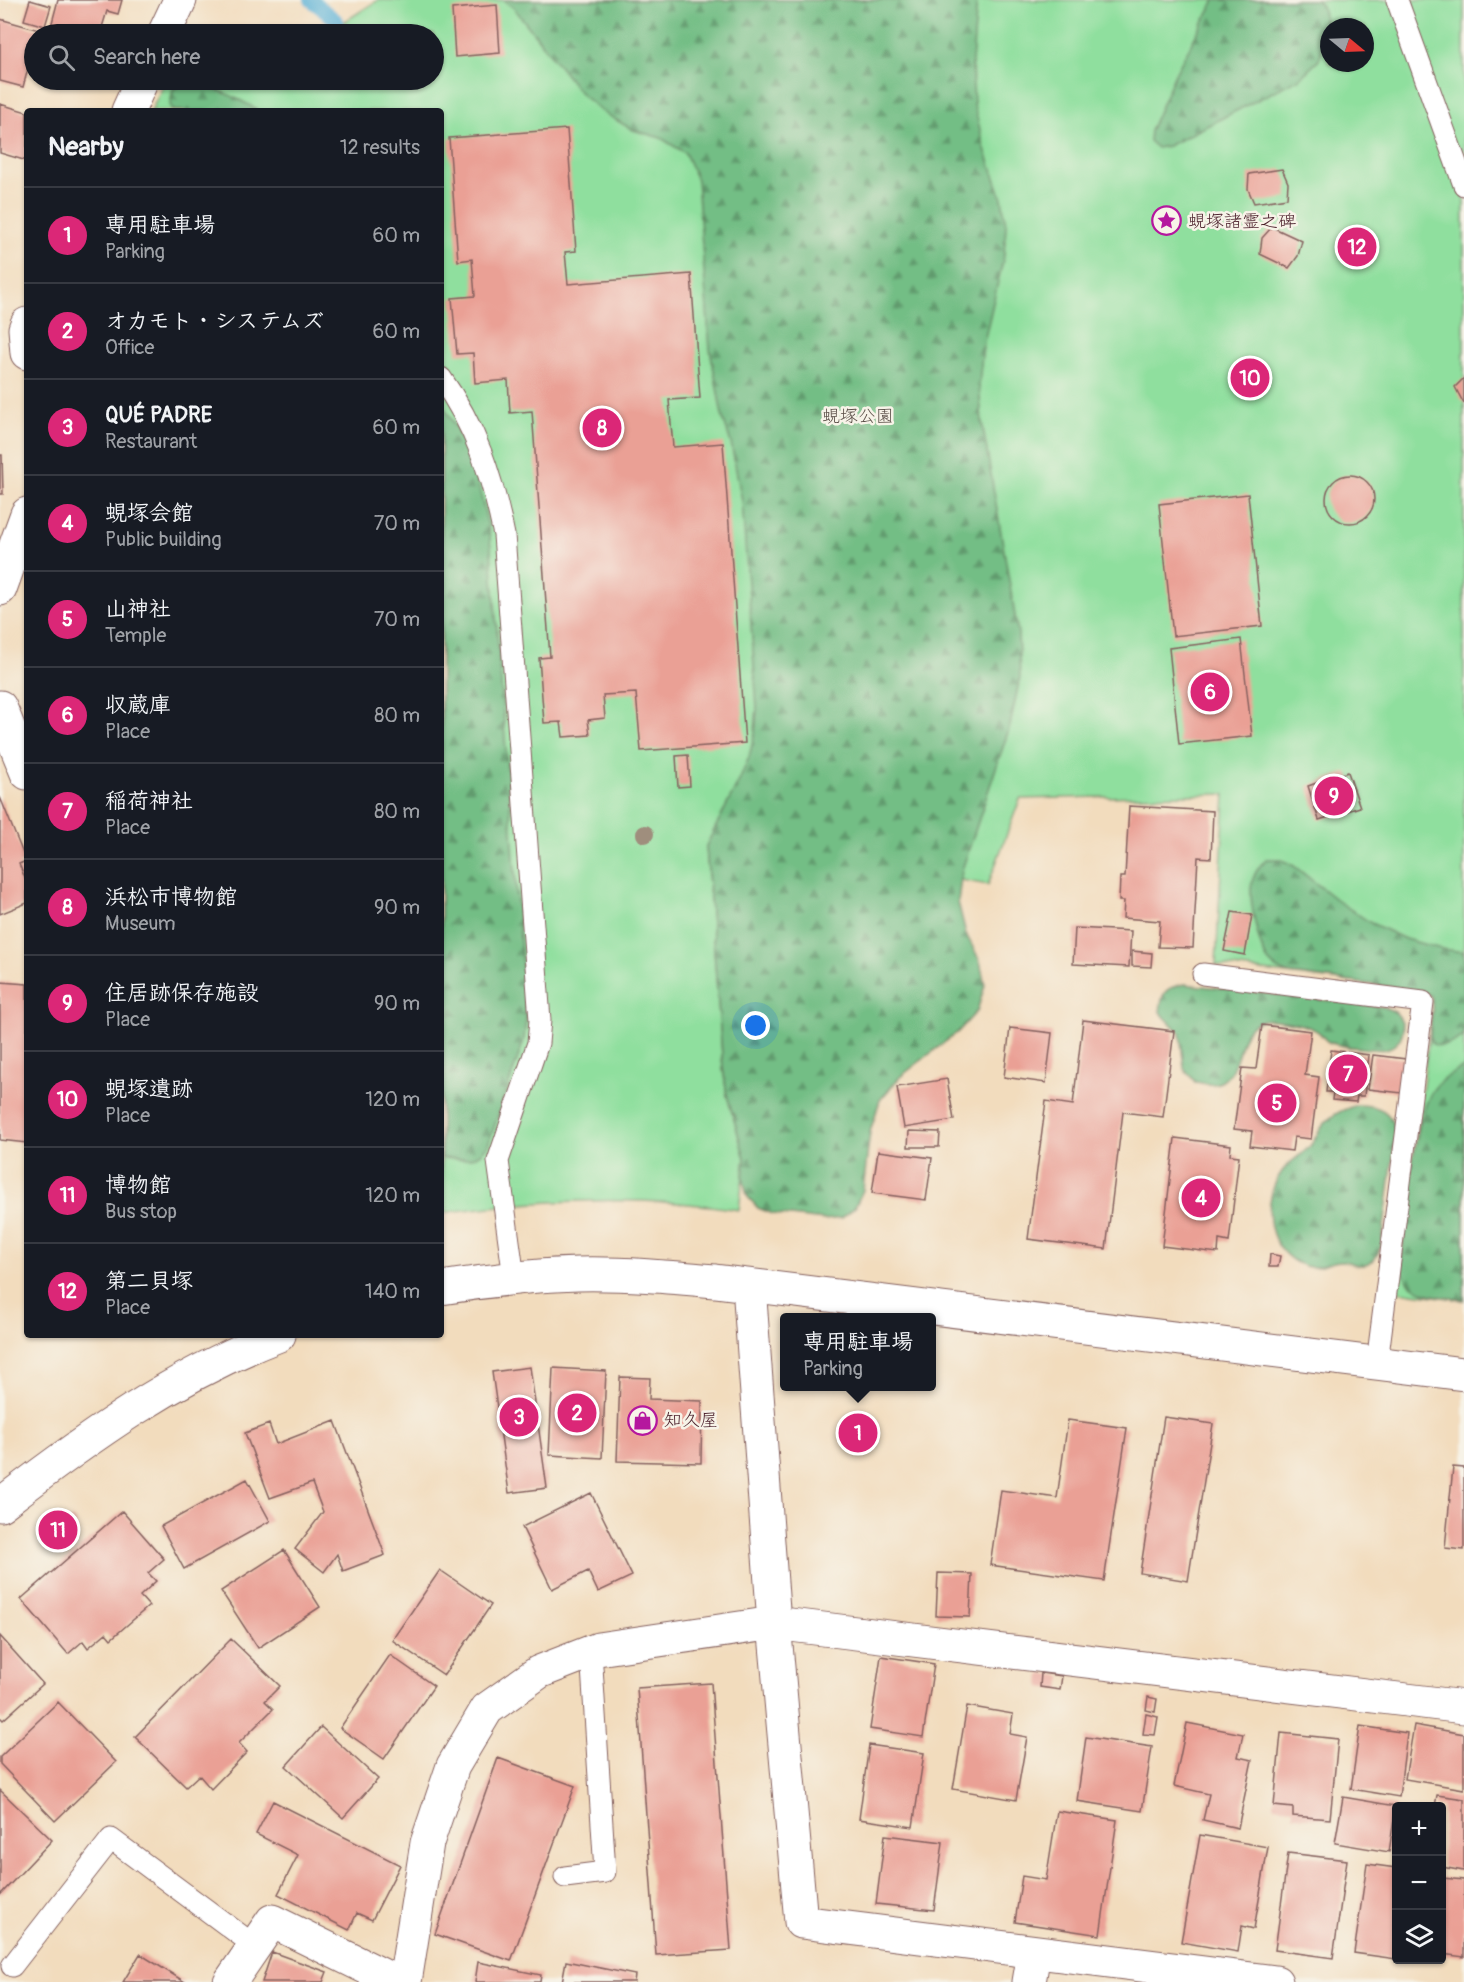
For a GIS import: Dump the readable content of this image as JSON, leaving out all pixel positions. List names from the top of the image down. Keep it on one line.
{"parks":["蜆塚公園"],"places":{"place":["蜆塚諸霊之碑"],"shop":["知久屋"]},"north":"right","page":{"search":"Search here","heading":["Nearby","12 results"],"list":[{"mark":"1","name":"専用駐車場","note":"Parking","value":"60 m"},{"mark":"2","name":"オカモト・システムズ","note":"Office","value":"60 m"},{"mark":"3","name":"QUÉ PADRE","note":"Restaurant","value":"60 m"},{"mark":"4","name":"蜆塚会館","note":"Public building","value":"70 m"},{"mark":"5","name":"山神社","note":"Temple","value":"70 m"},{"mark":"6","name":"収蔵庫","note":"Place","value":"80 m"},{"mark":"7","name":"稲荷神社","note":"Place","value":"80 m"},{"mark":"8","name":"浜松市博物館","note":"Museum","value":"90 m"},{"mark":"9","name":"住居跡保存施設","note":"Place","value":"90 m"},{"mark":"10","name":"蜆塚遺跡","note":"Place","value":"120 m"},{"mark":"11","name":"博物館","note":"Bus stop","value":"120 m"},{"mark":"12","name":"第二貝塚","note":"Place","value":"140 m"}],"pins":["12","10","8","6","9","7","5","4","2","3","1","11"],"popup":["専用駐車場","Parking"],"map_buttons":["+","−"]}}
